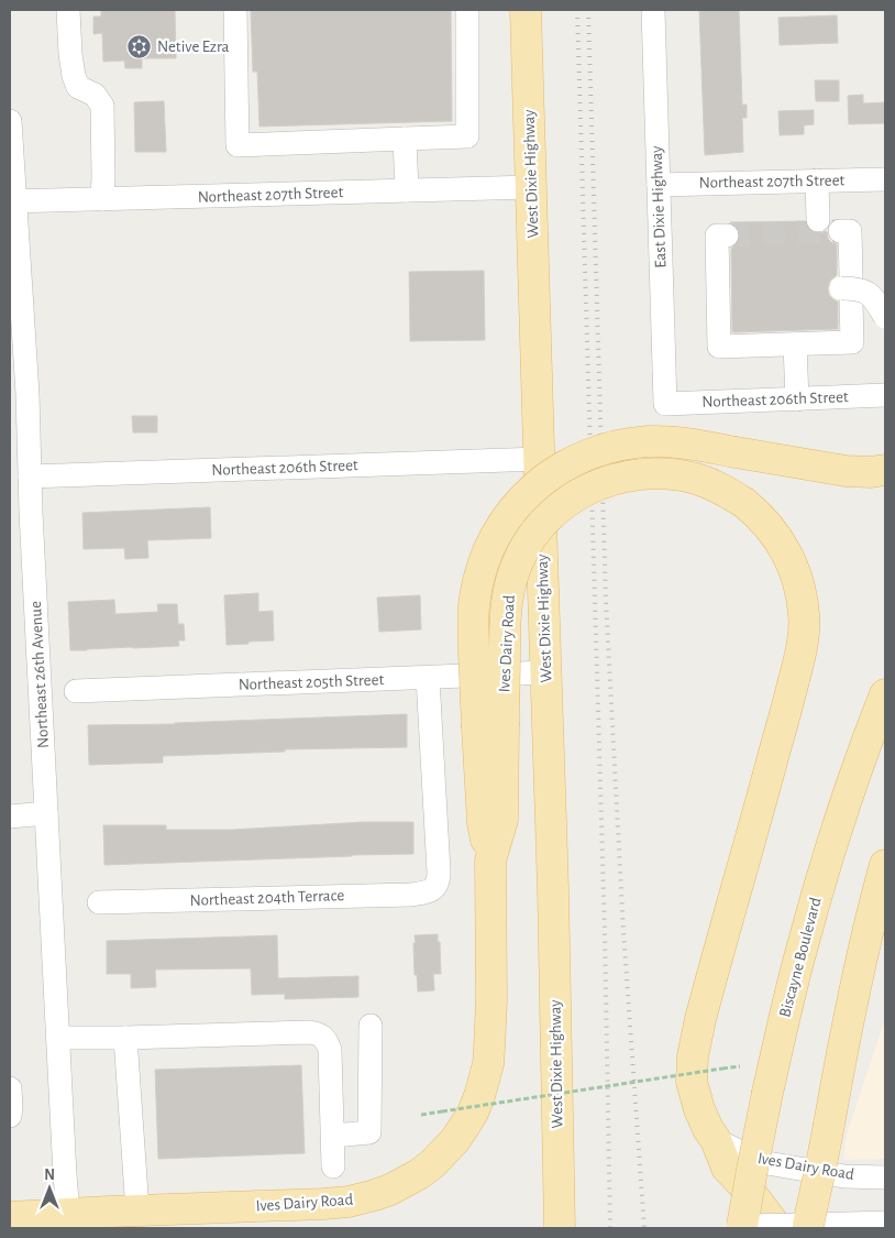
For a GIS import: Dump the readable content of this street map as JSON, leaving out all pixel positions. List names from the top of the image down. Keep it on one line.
{"streets":{"main road":["West Dixie Highway","Ives Dairy Road","Biscayne Boulevard"],"street":["Northeast 207th Street","East Dixie Highway","Northeast 206th Street","Northeast 26th Avenue","Northeast 205th Street","Northeast 204th Terrace"]},"crossings":[["West Dixie Highway","Northeast 207th Street"],["West Dixie Highway","Northeast 206th Street"],["West Dixie Highway","Northeast 205th Street"],["Northeast 207th Street","East Dixie Highway"],["Northeast 207th Street","Northeast 26th Avenue"],["East Dixie Highway","Northeast 206th Street"],["Northeast 206th Street","Northeast 26th Avenue"],["Ives Dairy Road","Northeast 26th Avenue"],["Northeast 205th Street","Northeast 204th Terrace"]],"places":{"synagogue":["Netive Ezra"]},"north":"top"}
